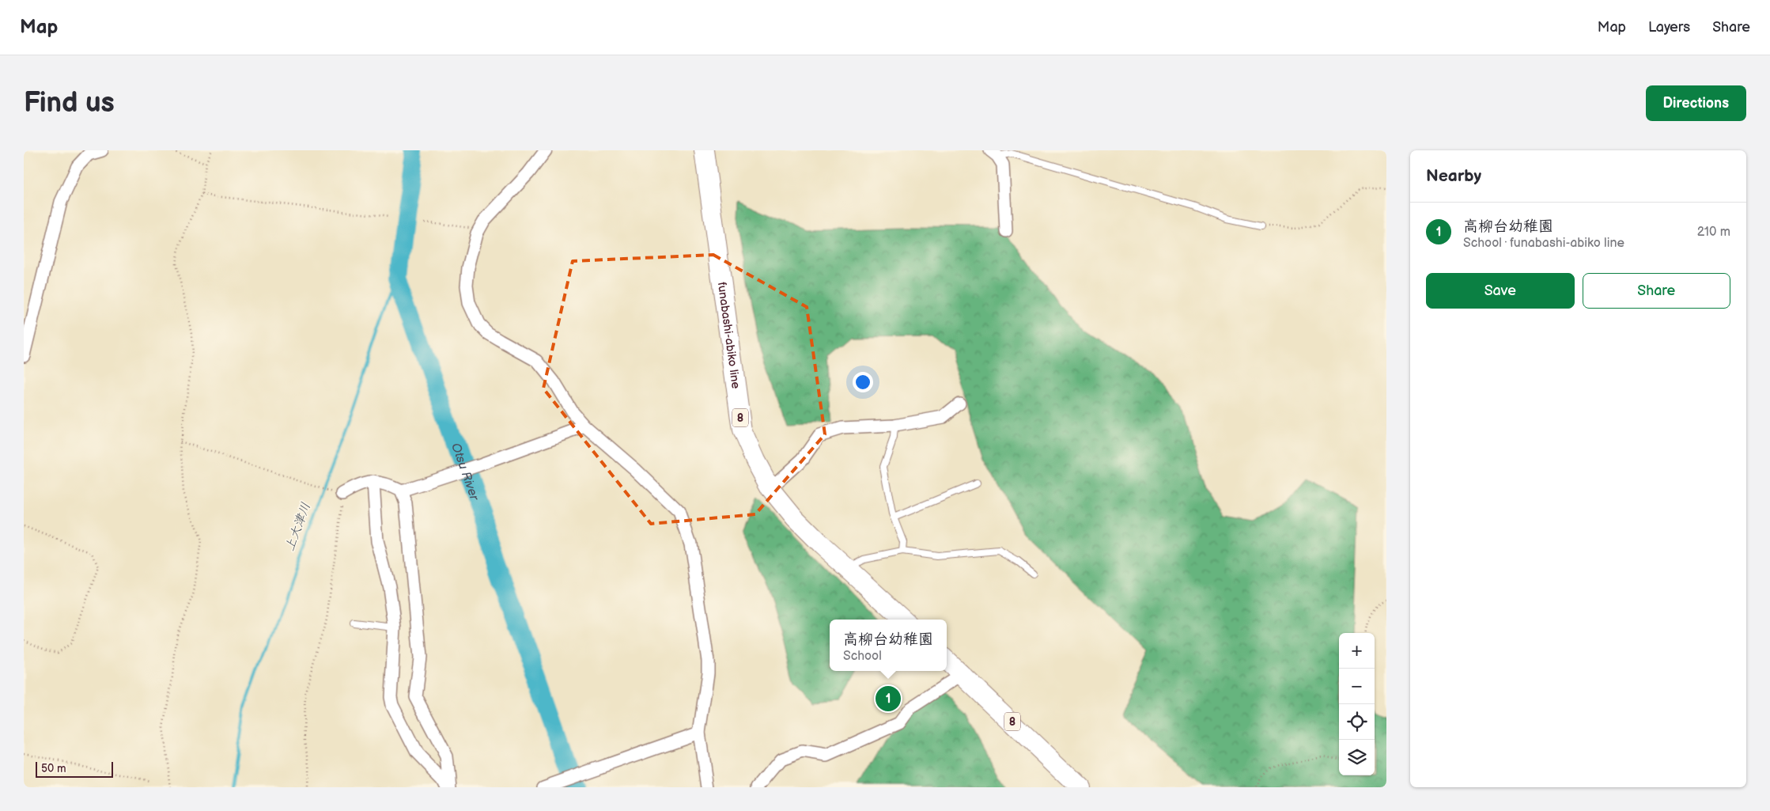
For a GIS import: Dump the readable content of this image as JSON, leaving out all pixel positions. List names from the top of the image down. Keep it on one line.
{"streets":{"main road":["funabashi-abiko line","8"]},"water":["Otsu River","上大津川"],"scale_bar":"50 m","page":{"header":"Map","nav":["Map","Layers","Share"],"buttons":["Directions",["Save","Share"]],"title":"Find us","heading":"Nearby","list":[{"mark":"1","name":"高柳台幼稚園","note":"School · funabashi-abiko line","value":"210 m"}],"popup":["高柳台幼稚園","School"],"map_buttons":["+","−"],"pins":"1","scale":"50 m"}}
